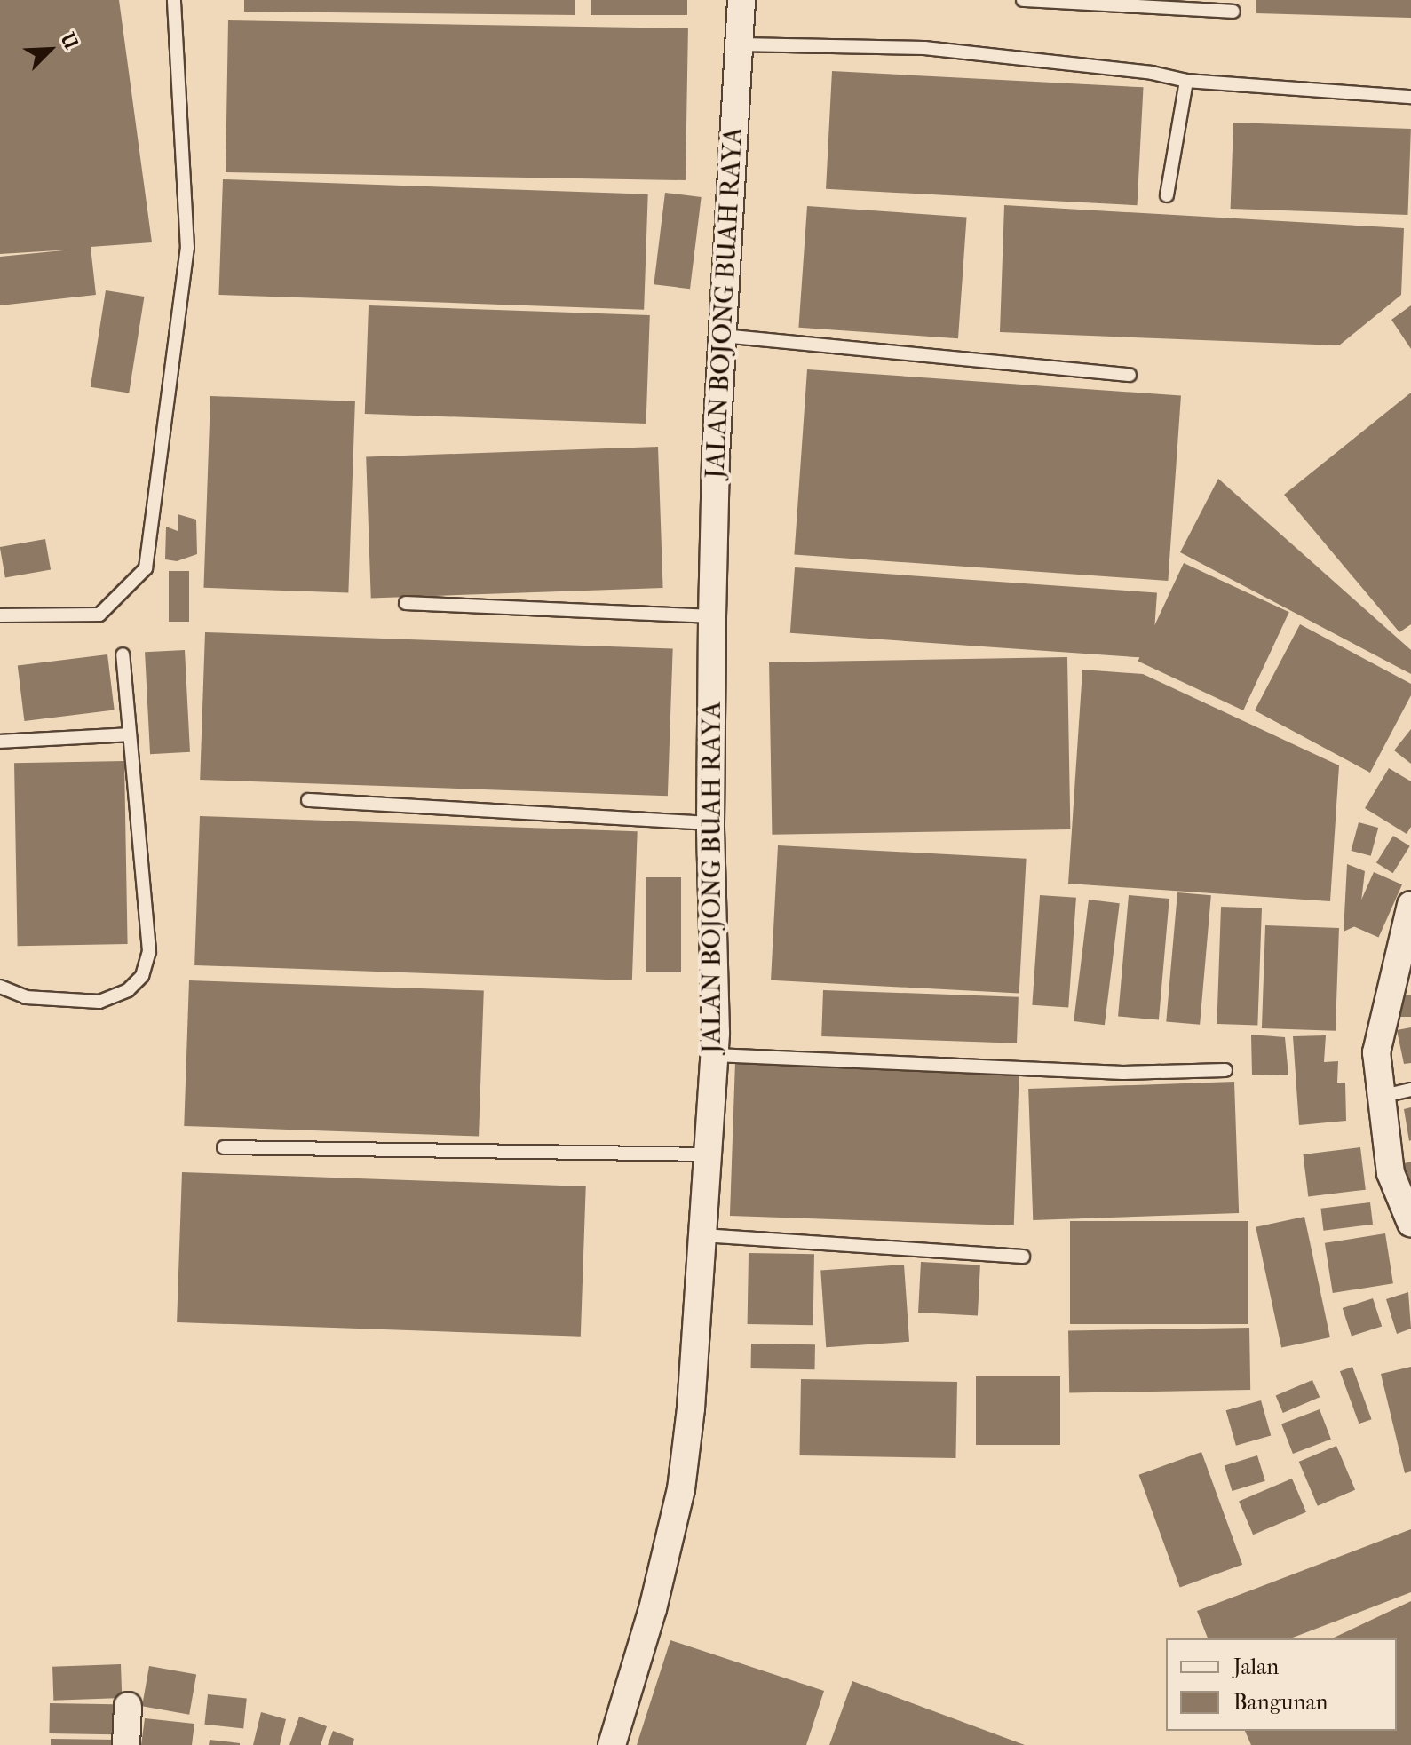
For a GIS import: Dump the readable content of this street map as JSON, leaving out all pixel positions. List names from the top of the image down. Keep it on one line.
{"streets":{"street":["JALAN BOJONG BUAH RAYA"]},"legend":["Jalan","Bangunan"],"north":"top right"}
